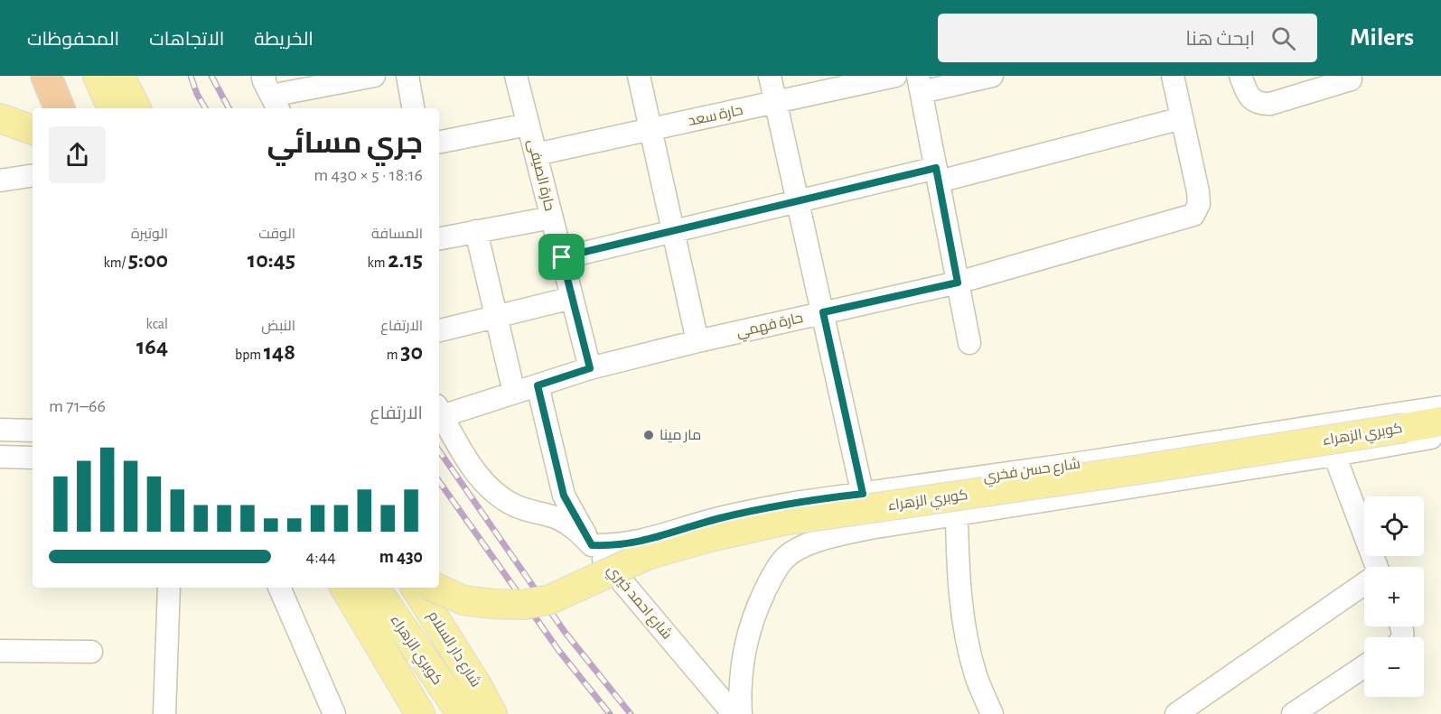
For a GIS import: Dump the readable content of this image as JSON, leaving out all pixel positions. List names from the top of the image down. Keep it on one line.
{"streets":{"main road":["كوبري الزهراء","شارع دار السلام"],"street":["حارة سعد","حارة الصيفى","حارة فهمي","شارع حسن فخري","شارع احمد خيري"]},"crossings":[["حارة سعد","حارة الصيفى"],["حارة الصيفى","حارة فهمي"],["حارة فهمي","شارع احمد خيري"],["شارع حسن فخري","شارع احمد خيري"]],"places":["مار مينا"],"page":{"header":"Milers","search":"ابحث هنا","nav":["الخريطة","الاتجاهات","المحفوظات"],"heading":["جري مسائي","18:16 · 5 × 430 m"],"stats":[["المسافة","2.15 km"],["الوقت","10:45"],["الوتيرة","5:00 /km"],["الارتفاع","30 m"],["النبض","148 bpm"],["kcal","164"]],"chart":["الارتفاع","66–71 m"],"map_buttons":["+","−"],"list":[{"name":"430 m","note":"4:44"}]}}
